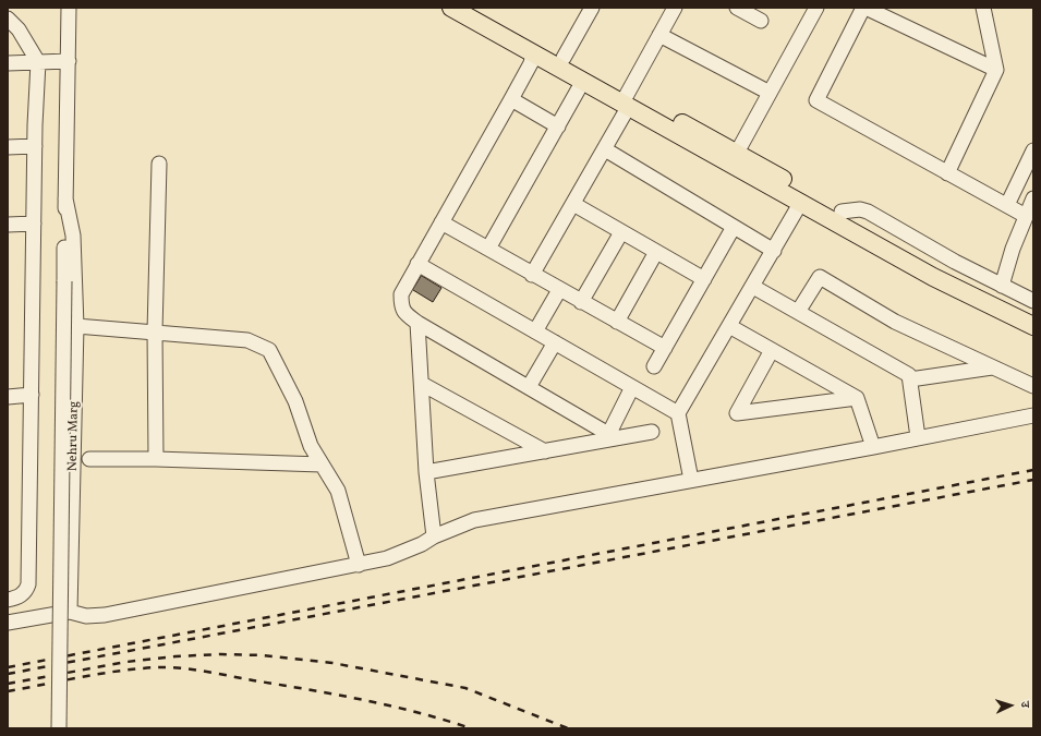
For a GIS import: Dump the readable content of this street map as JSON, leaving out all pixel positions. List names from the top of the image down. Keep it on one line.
{"streets":{"street":["Nehru Marg"]},"north":"right"}
